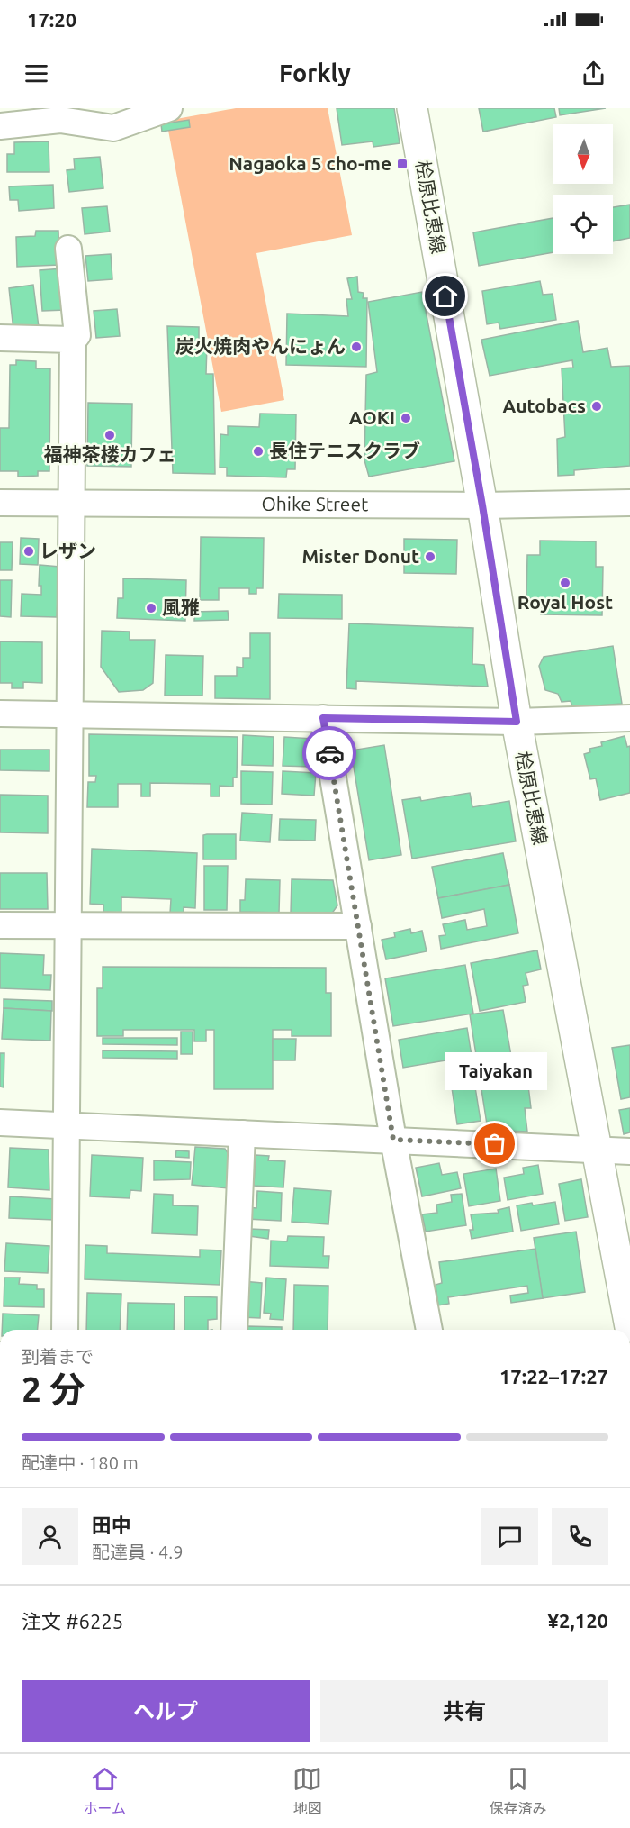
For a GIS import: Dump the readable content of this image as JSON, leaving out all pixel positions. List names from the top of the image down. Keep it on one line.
{"streets":{"main road":["桧原比恵線"],"street":["Ohike Street"]},"crossings":[["桧原比恵線","Ohike Street"]],"places":{"transit":["Nagaoka 5 cho-me"],"other":["炭火焼肉やんにょん","Autobacs","AOKI","福神茶楼カフェ","長住テニスクラブ","レザン","Mister Donut","Royal Host","風雅","Taiyakan"]},"north":"bottom","page":{"status":"17:20","header":"Forkly","bubble":"Taiyakan","heading":["2 分","到着まで","17:22–17:27"],"panel":["田中","配達員 · 4.9","注文 #6225","¥2,120"],"bar":"配達中 · 180 m","buttons":["ヘルプ","共有"],"tabs":["ホーム","地図","保存済み"]}}
